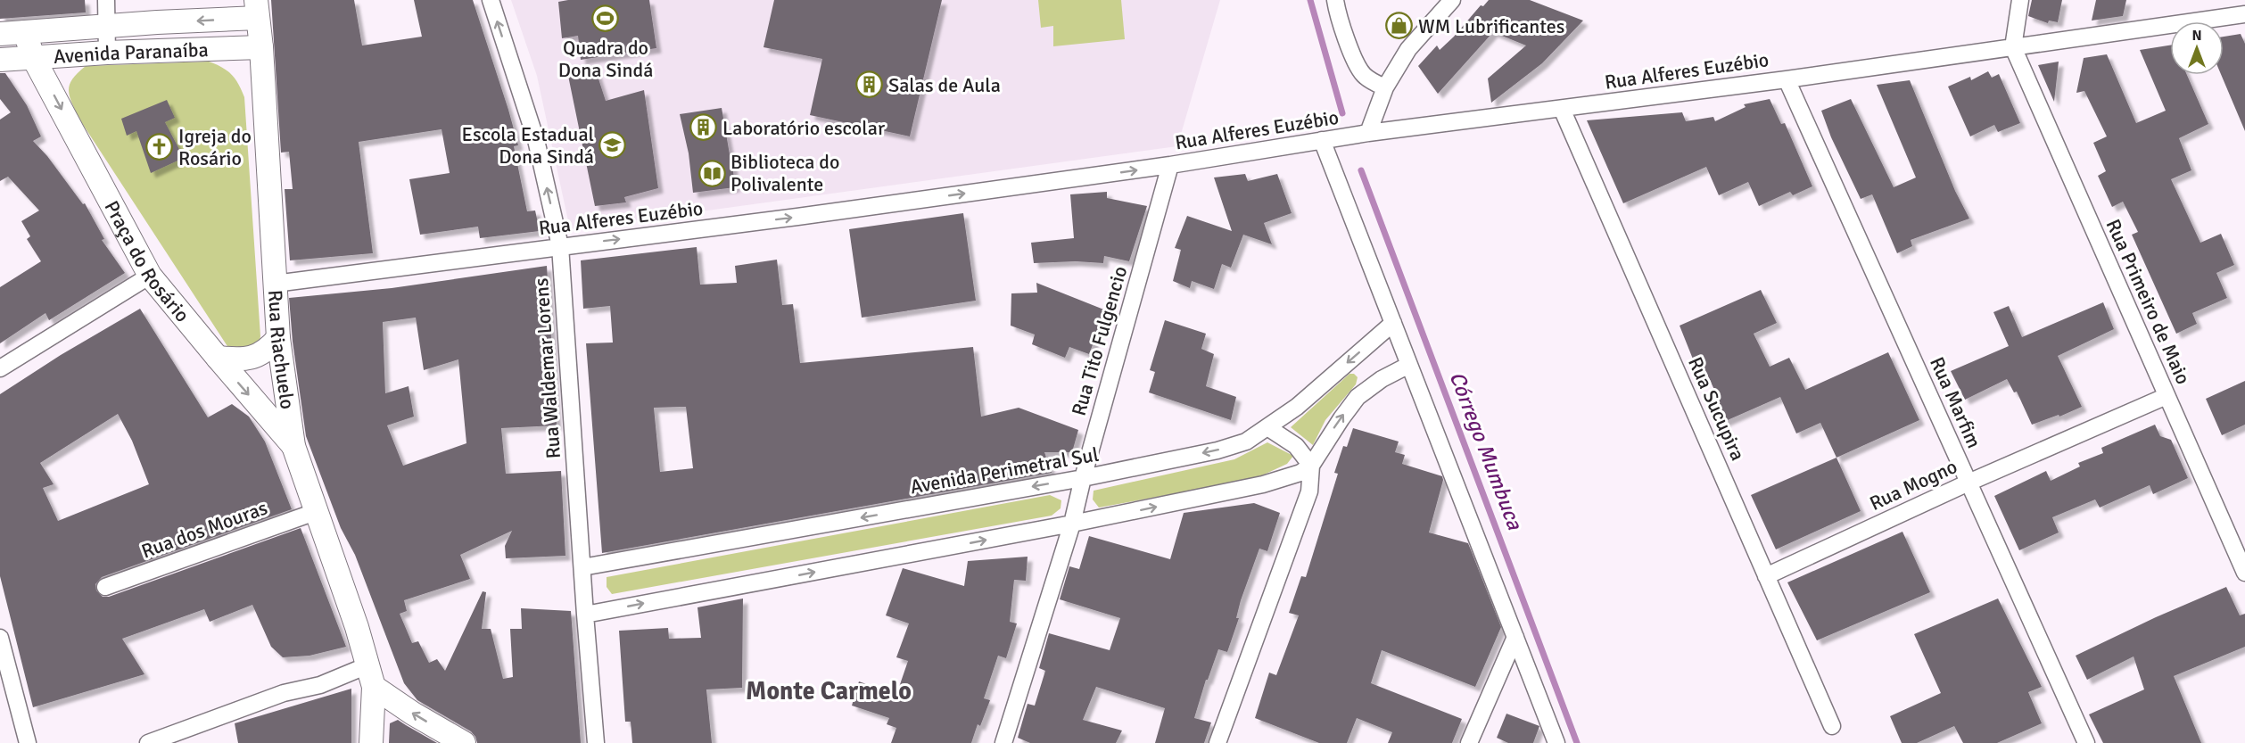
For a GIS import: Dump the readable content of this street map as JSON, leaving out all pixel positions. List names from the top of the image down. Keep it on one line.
{"streets":{"main road":["Avenida Paranaíba","Praça do Rosário","Rua Riachuelo"],"street":["Rua Alferes Euzébio","Rua Primeiro de Maio","Rua Tito Fulgencio","Rua Waldemar Lorens","Rua Marfim","Rua Sucupira","Avenida Perimetral Sul","Rua Mogno","Rua dos Mouras"]},"crossings":[["Avenida Paranaíba","Praça do Rosário"],["Avenida Paranaíba","Rua Riachuelo"],["Rua Alferes Euzébio","Rua Primeiro de Maio"],["Rua Alferes Euzébio","Rua Tito Fulgencio"],["Rua Alferes Euzébio","Rua Riachuelo"],["Rua Alferes Euzébio","Rua Waldemar Lorens"],["Rua Alferes Euzébio","Rua Marfim"],["Rua Alferes Euzébio","Rua Sucupira"],["Praça do Rosário","Rua Riachuelo"],["Rua Primeiro de Maio","Rua Mogno"],["Rua Tito Fulgencio","Avenida Perimetral Sul"],["Rua Riachuelo","Rua dos Mouras"],["Rua Waldemar Lorens","Avenida Perimetral Sul"],["Rua Marfim","Rua Mogno"],["Rua Sucupira","Rua Mogno"]],"one_way":["Praça do Rosário"],"districts":["Monte Carmelo"],"water":["Córrego Mumbuca"],"places":{"sports":["Quadra do Dona Sindá"],"shop":["WM Lubrificantes"],"building":["Salas de Aula","Laboratório escolar"],"school or university":["Escola Estadual Dona Sindá"],"church":["Igreja do Rosário"],"library":["Biblioteca do Polivalente"]},"north":"top"}
